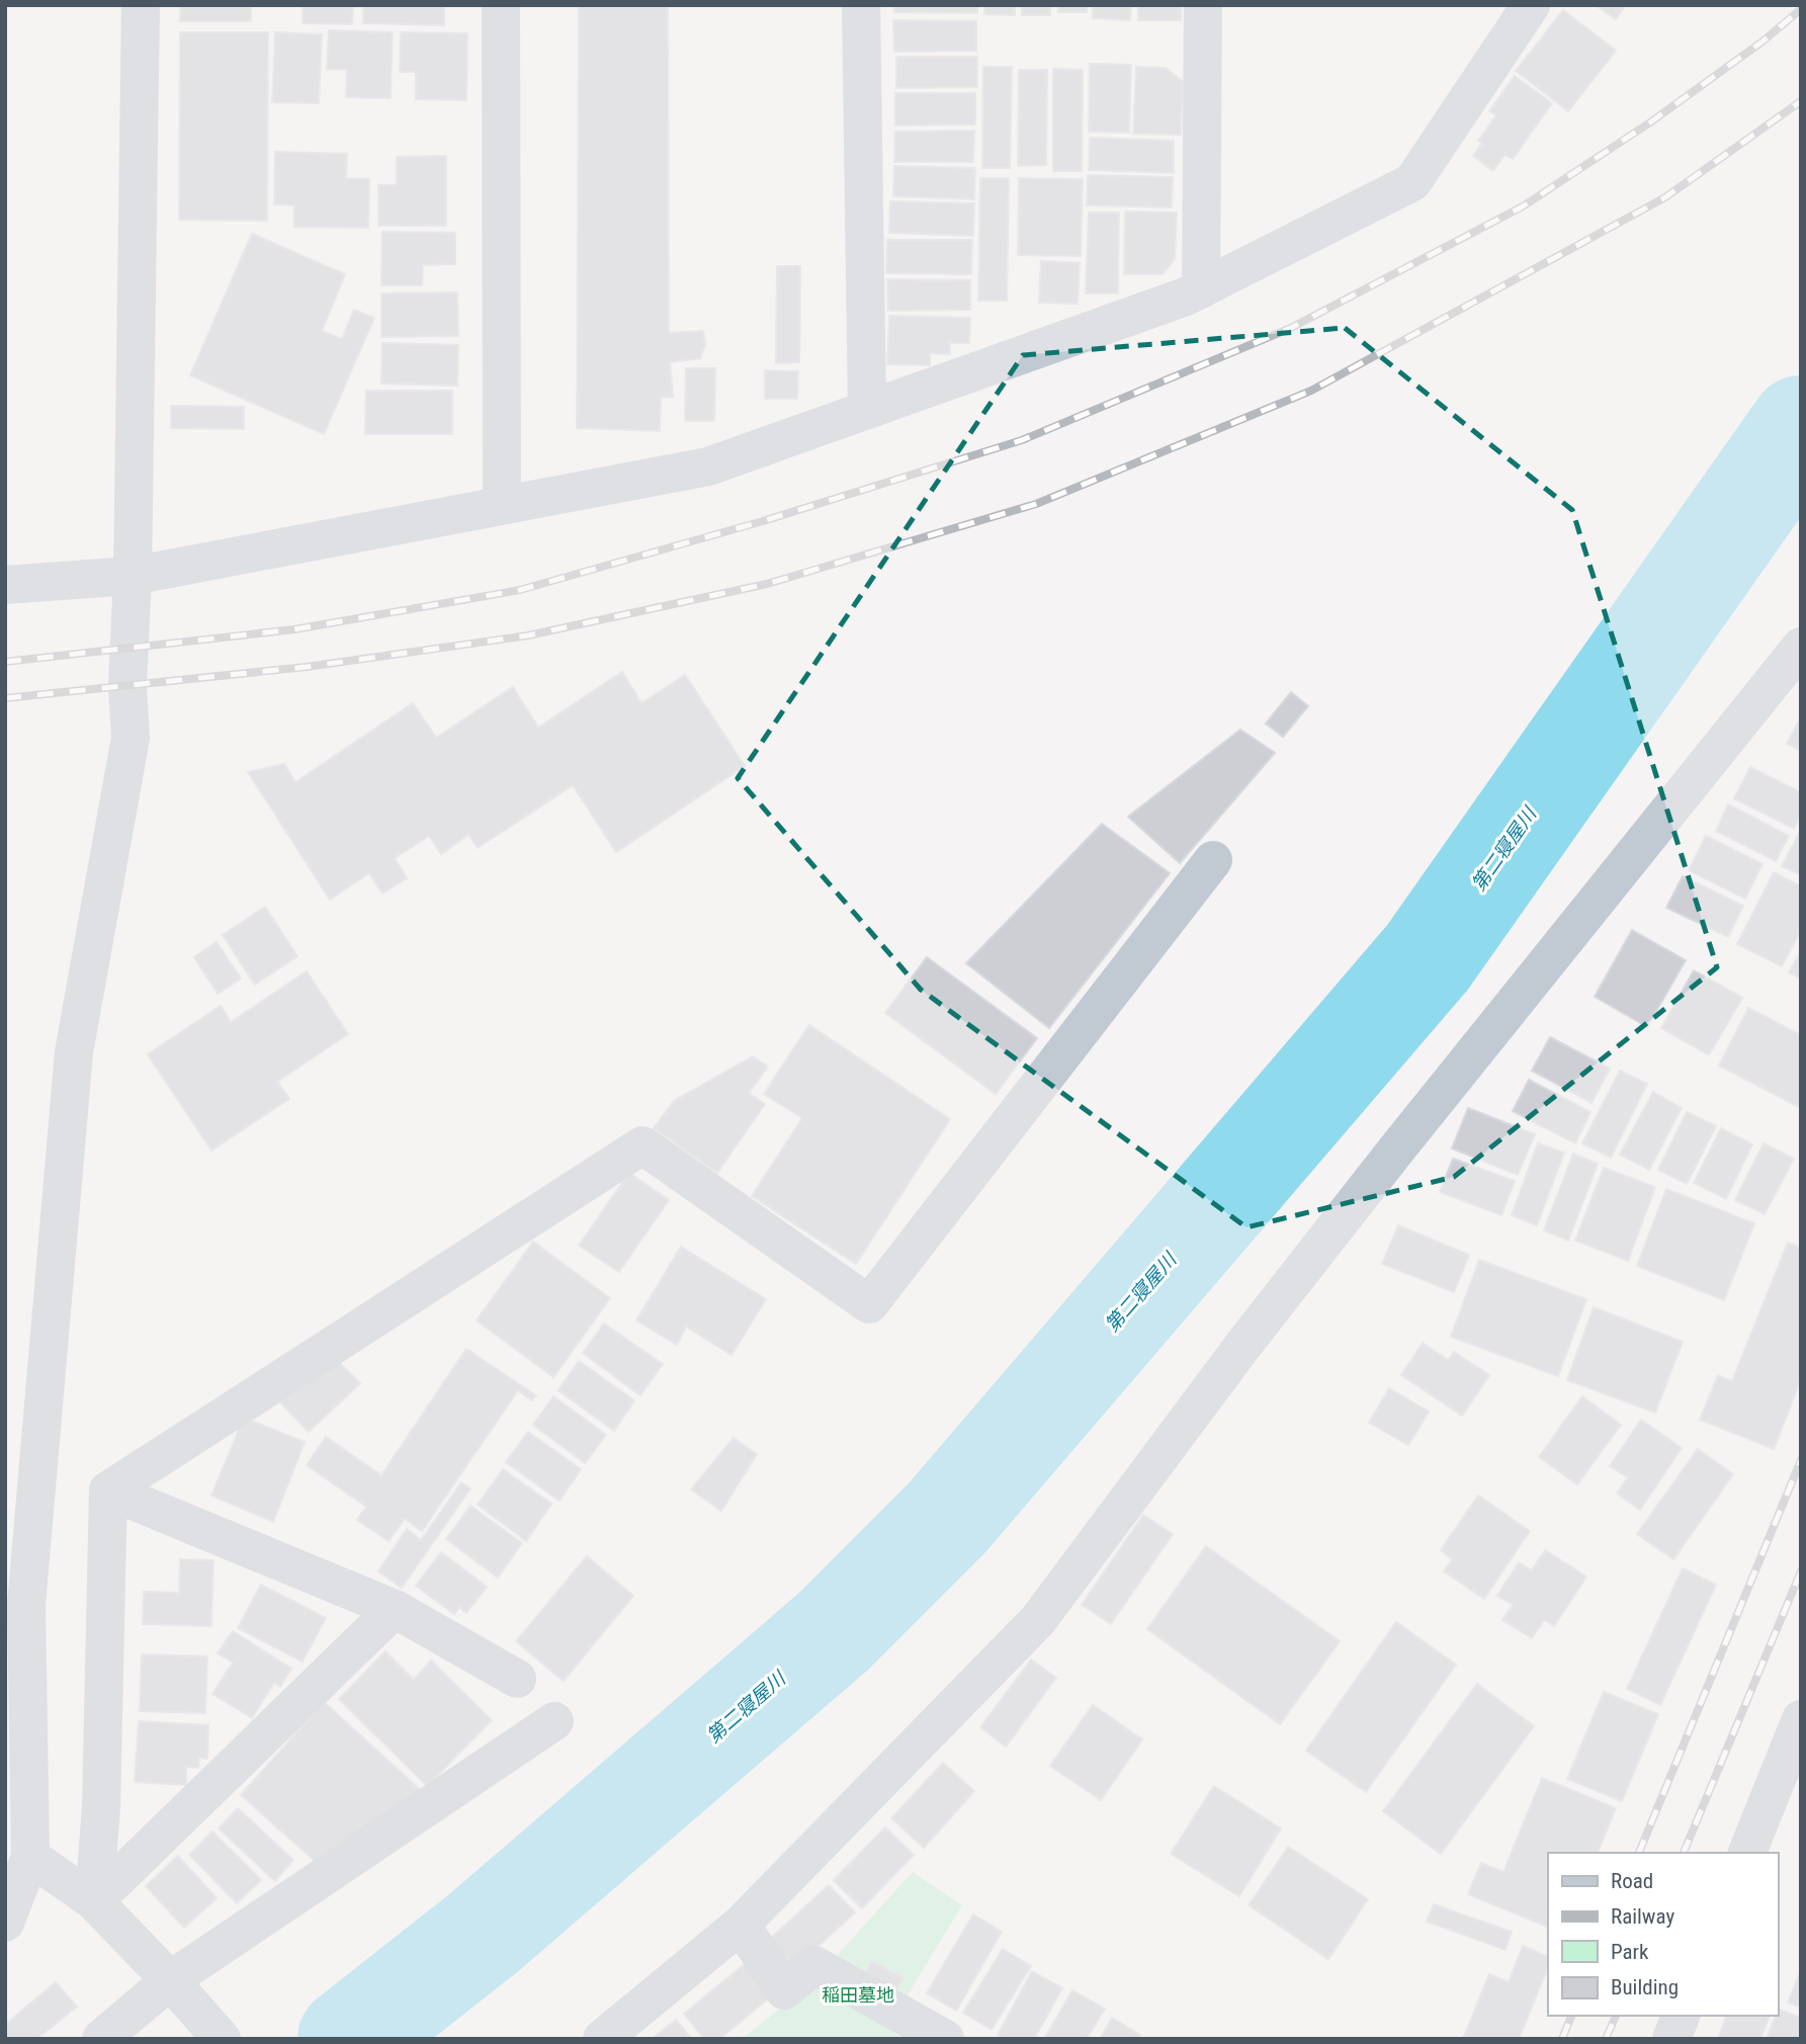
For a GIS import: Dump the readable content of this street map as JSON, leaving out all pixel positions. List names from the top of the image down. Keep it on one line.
{"water":["第二寝屋川"],"parks":["稲田墓地"],"legend":["Road","Railway","Park","Building"]}
